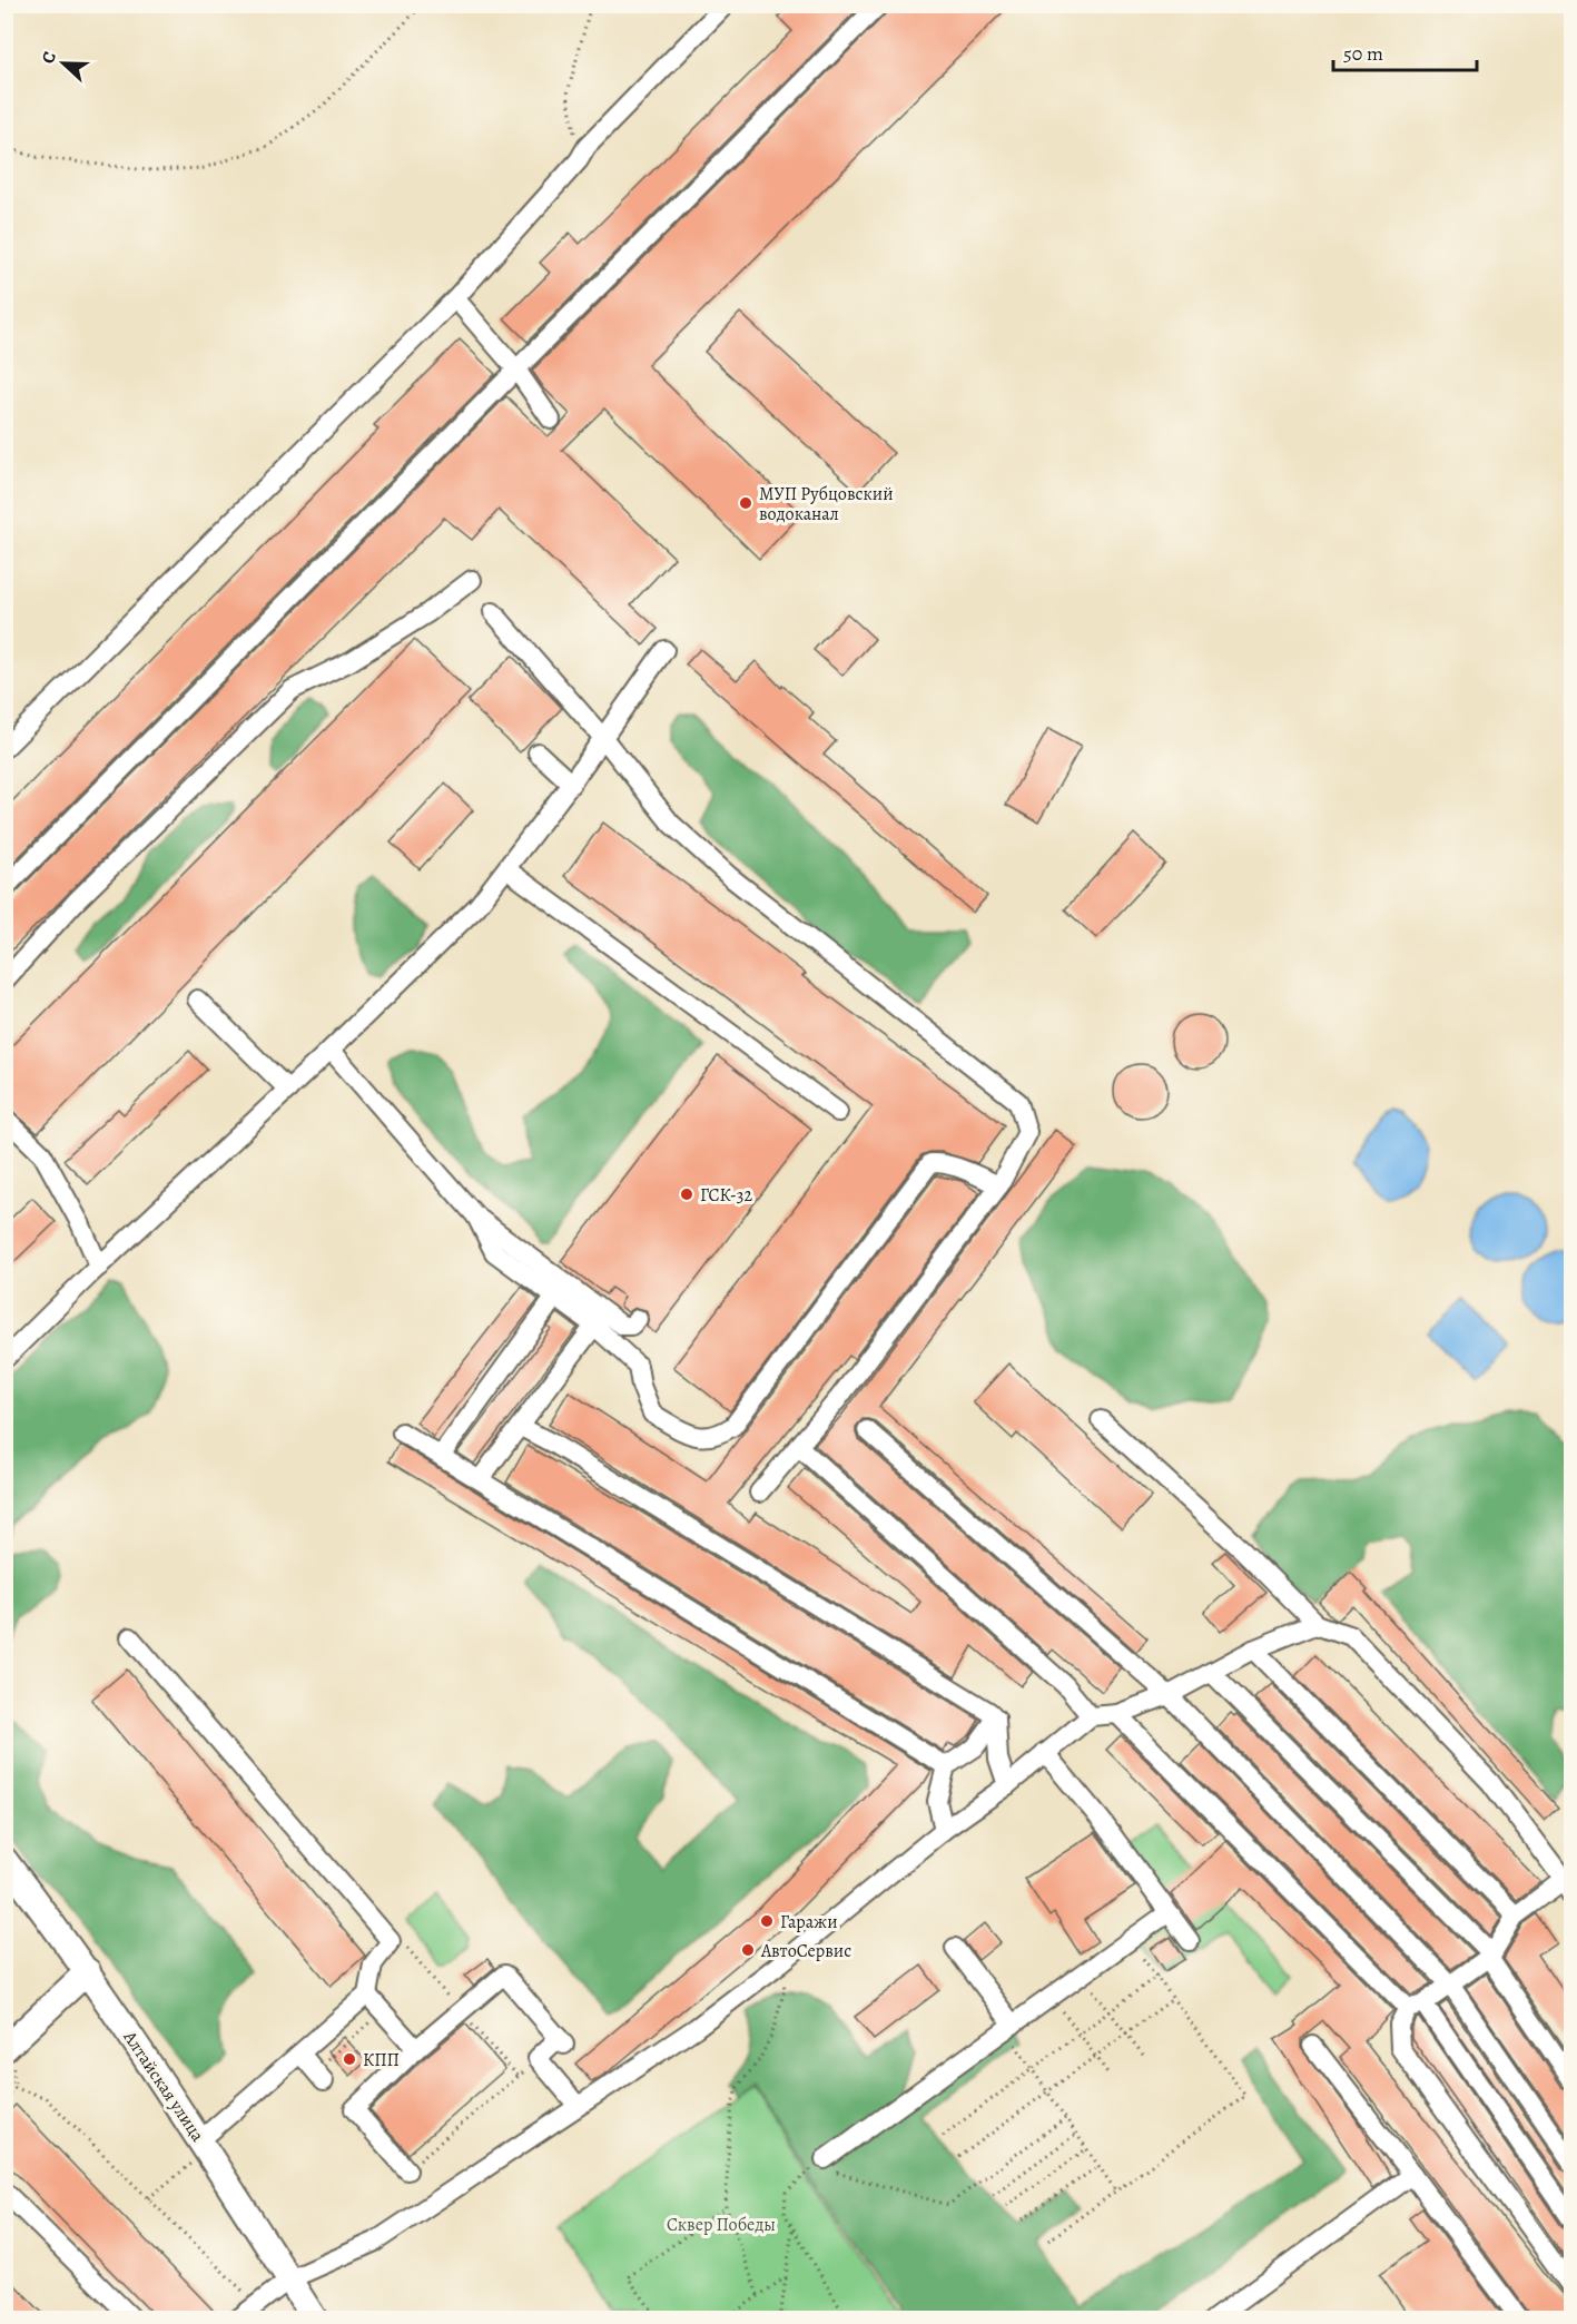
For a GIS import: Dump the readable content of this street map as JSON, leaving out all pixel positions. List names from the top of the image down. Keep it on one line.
{"streets":{"main road":["Алтайская улица"]},"parks":["Сквер Победы"],"places":["МУП Рубцовский водоканал","ГСК-32","Гаражи","АвтоСервис","КПП"],"scale_bar":"50 m","north":"left"}
